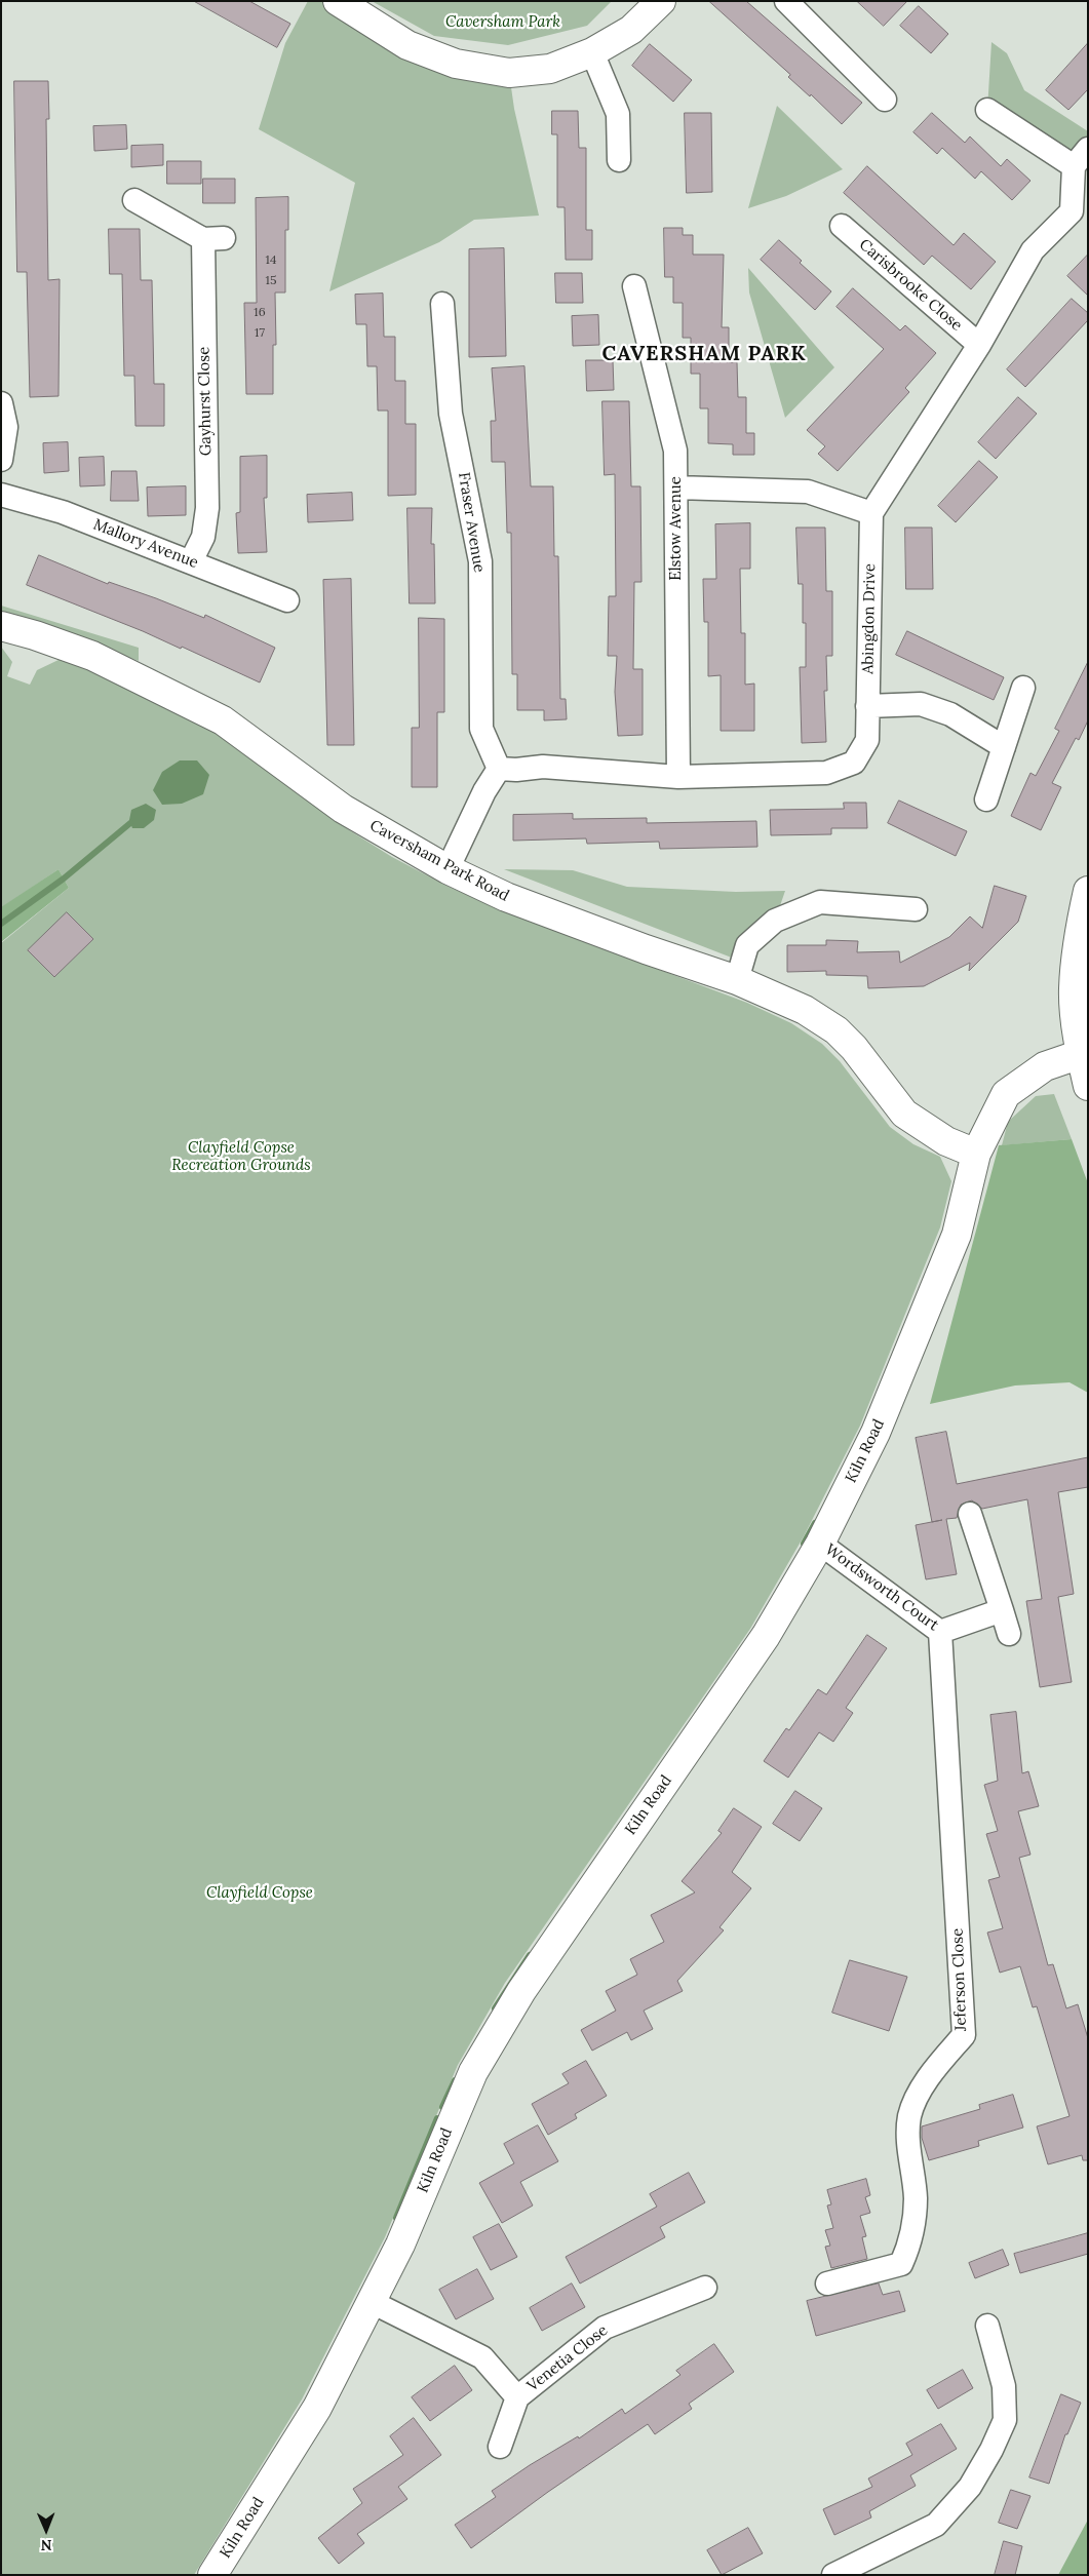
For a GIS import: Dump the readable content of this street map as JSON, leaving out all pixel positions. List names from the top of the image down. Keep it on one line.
{"streets":{"street":["Carisbrooke Close","Gayhurst Close","Fraser Avenue","Elstow Avenue","Mallory Avenue","Abingdon Drive","Caversham Park Road","Kiln Road","Wordsworth Court","Jeferson Close","Venetia Close"]},"crossings":[["Gayhurst Close","Mallory Avenue"],["Fraser Avenue","Abingdon Drive"],["Elstow Avenue","Abingdon Drive"],["Caversham Park Road","Kiln Road"],["Kiln Road","Wordsworth Court"],["Kiln Road","Venetia Close"],["Wordsworth Court","Jeferson Close"]],"districts":["CAVERSHAM PARK"],"parks":["Caversham Park","Clayfield Copse Recreation Grounds","Clayfield Copse"],"house_numbers":["14","15","16","17"],"north":"bottom"}
